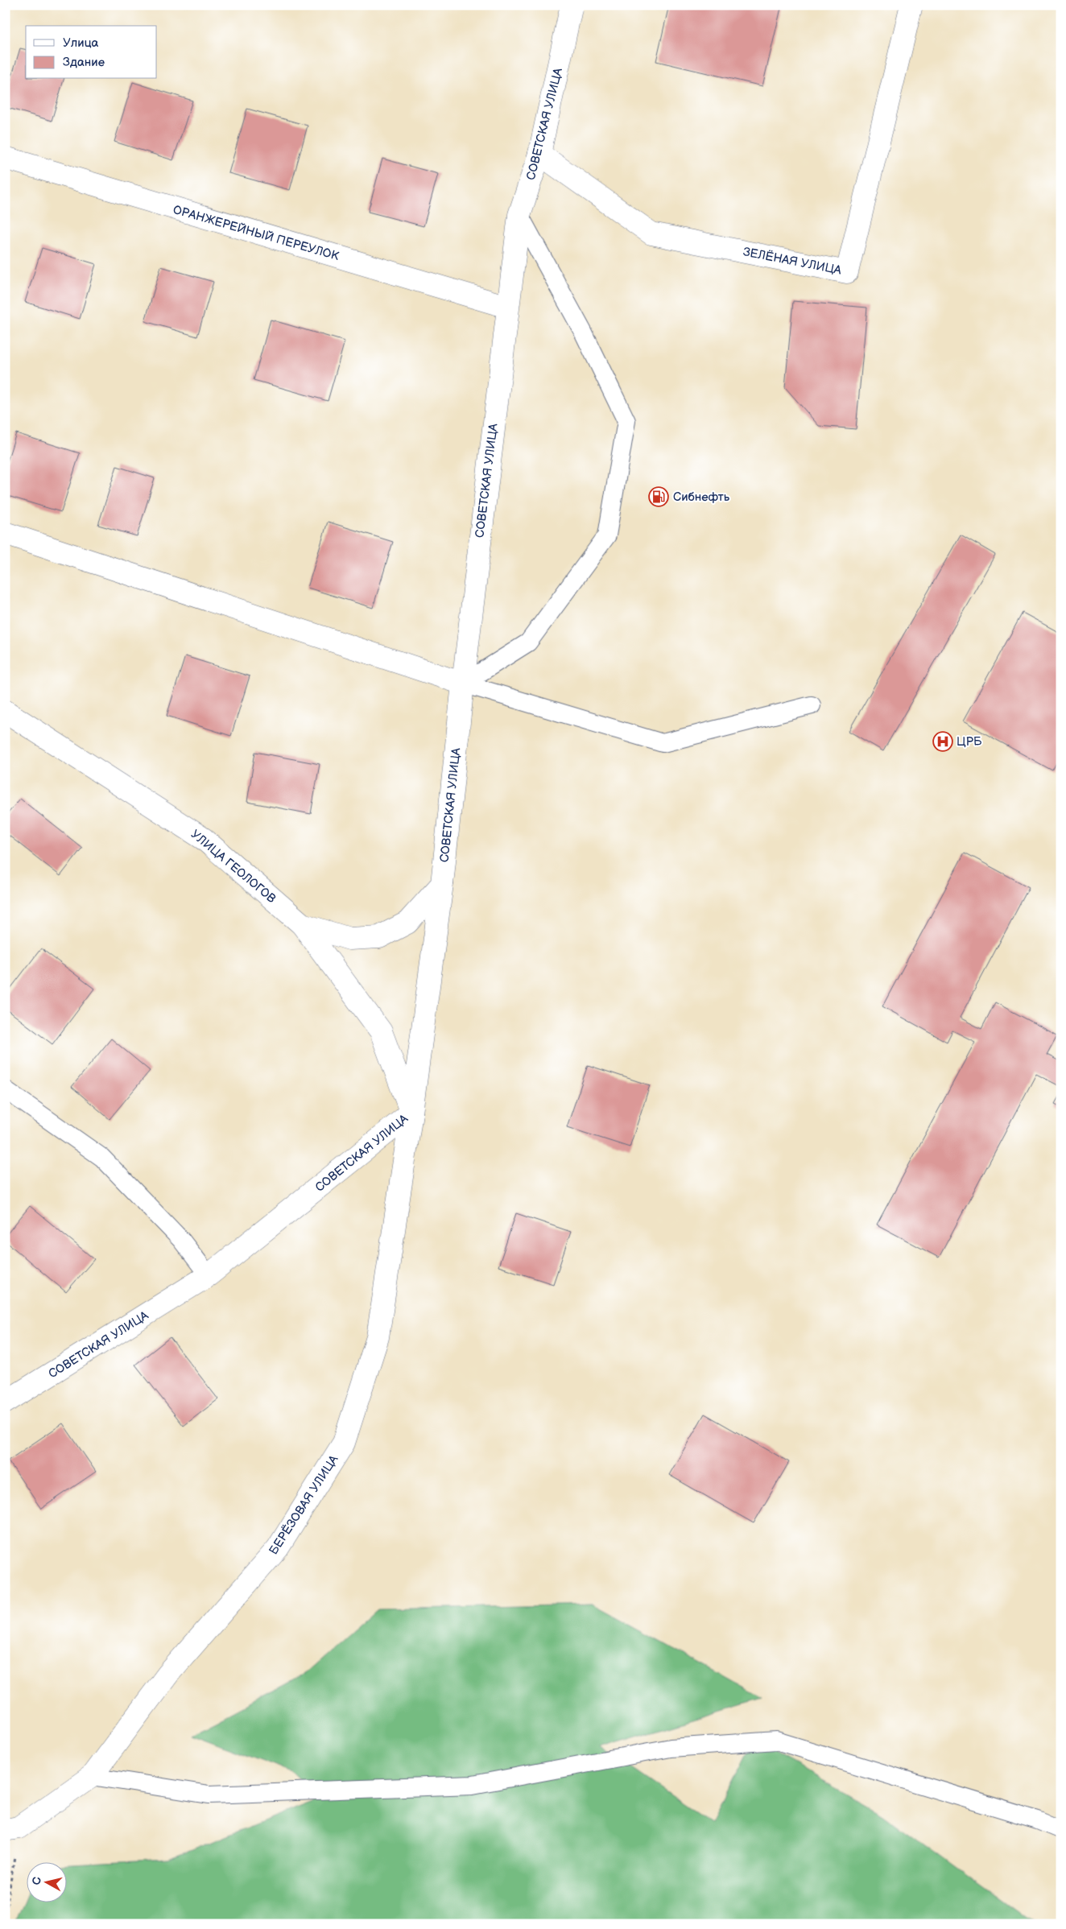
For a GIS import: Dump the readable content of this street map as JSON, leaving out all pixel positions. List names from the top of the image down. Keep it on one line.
{"streets":{"street":["СОВЕТСКАЯ УЛИЦА","ОРАНЖЕРЕЙНЫЙ ПЕРЕУЛОК","ЗЕЛЁНАЯ УЛИЦА","УЛИЦА ГЕОЛОГОВ","БЕРЁЗОВАЯ УЛИЦА"]},"crossings":[["СОВЕТСКАЯ УЛИЦА","ОРАНЖЕРЕЙНЫЙ ПЕРЕУЛОК"],["СОВЕТСКАЯ УЛИЦА","ЗЕЛЁНАЯ УЛИЦА"],["СОВЕТСКАЯ УЛИЦА","УЛИЦА ГЕОЛОГОВ"],["СОВЕТСКАЯ УЛИЦА","БЕРЁЗОВАЯ УЛИЦА"]],"places":{"fuel station":["Сибнефть"],"hospital":["ЦРБ"]},"legend":["Улица","Здание"],"north":"left"}
